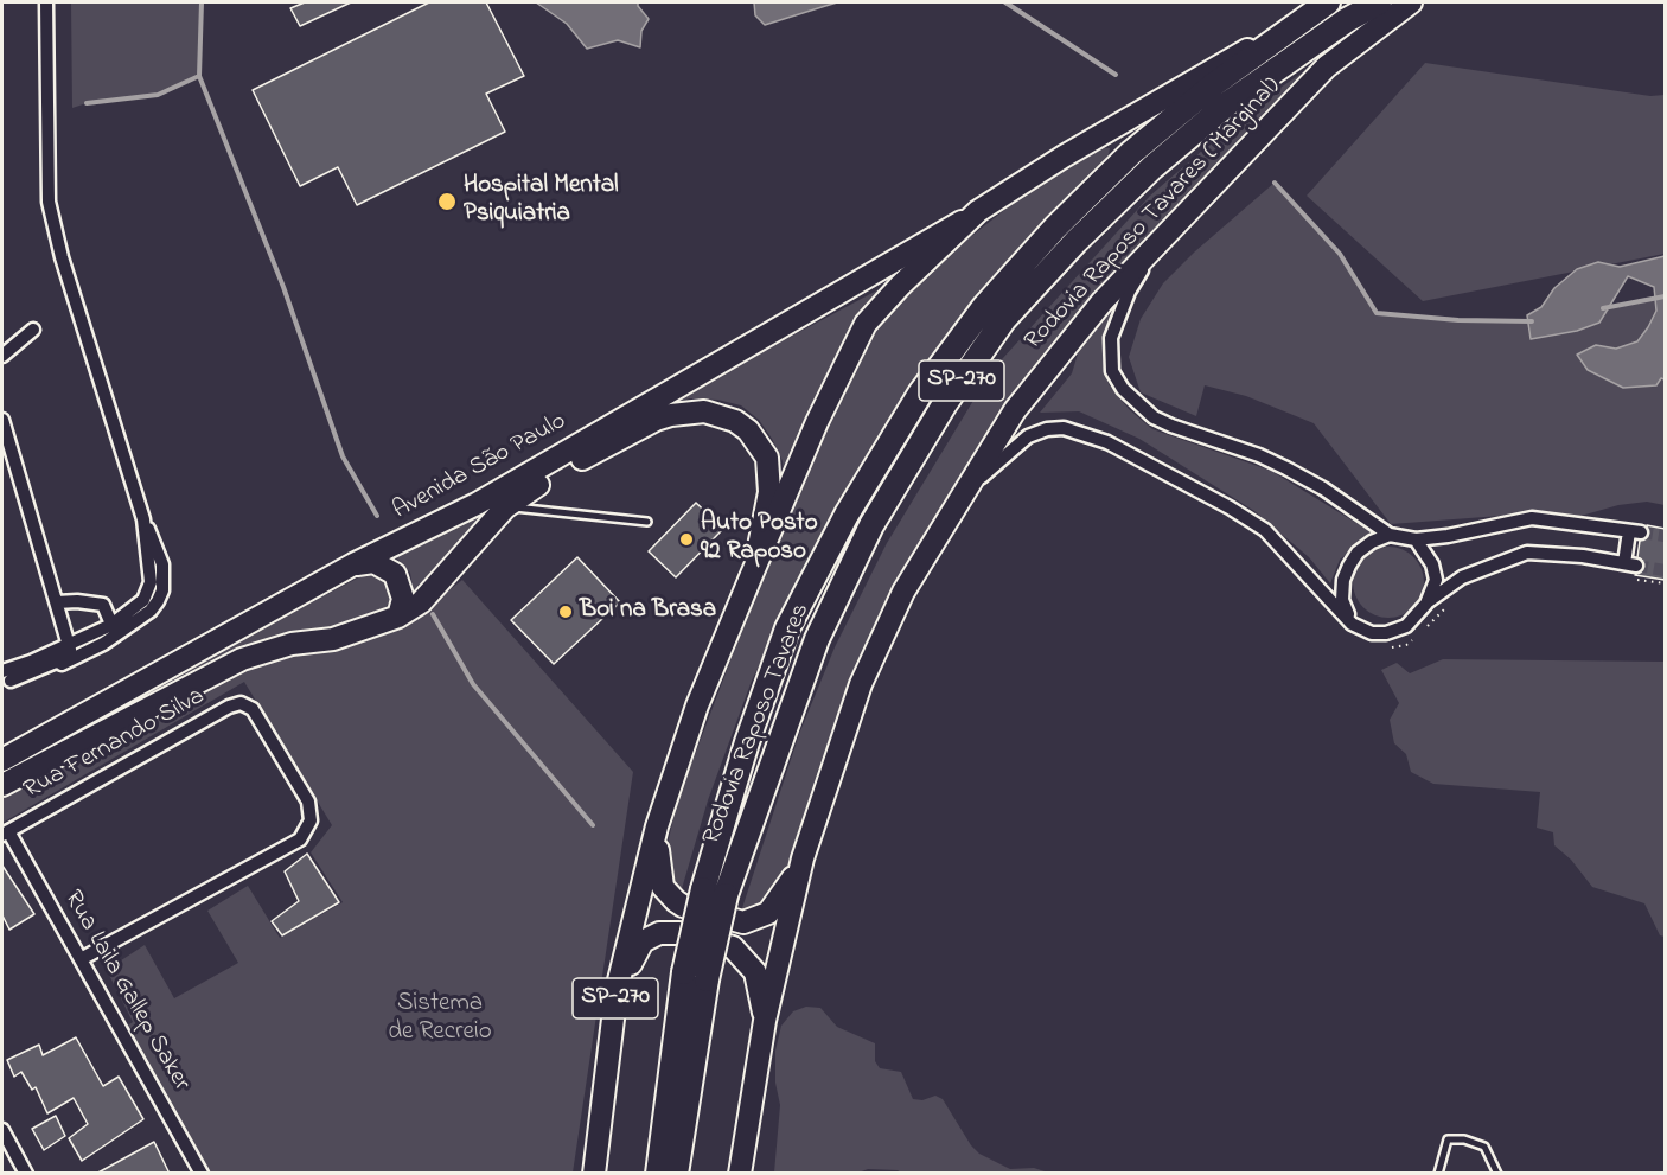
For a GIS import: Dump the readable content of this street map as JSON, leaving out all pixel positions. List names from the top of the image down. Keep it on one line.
{"streets":{"highway":["SP-270","Rodovia Raposo Tavares"],"main road":["Rodovia Raposo Tavares (Marginal)","Avenida São Paulo"],"street":["Rua Fernando Silva","Rua Laila Gallep Saker"]},"crossings":[["Rodovia Raposo Tavares (Marginal)","Avenida São Paulo"],["Rodovia Raposo Tavares (Marginal)","Rodovia Raposo Tavares"],["Rua Fernando Silva","Rua Laila Gallep Saker"]],"parks":["Sistema de Recreio"],"places":["Hospital Mental Psiquiatria","Auto Posto 92 Raposo","Boi na Brasa"]}
